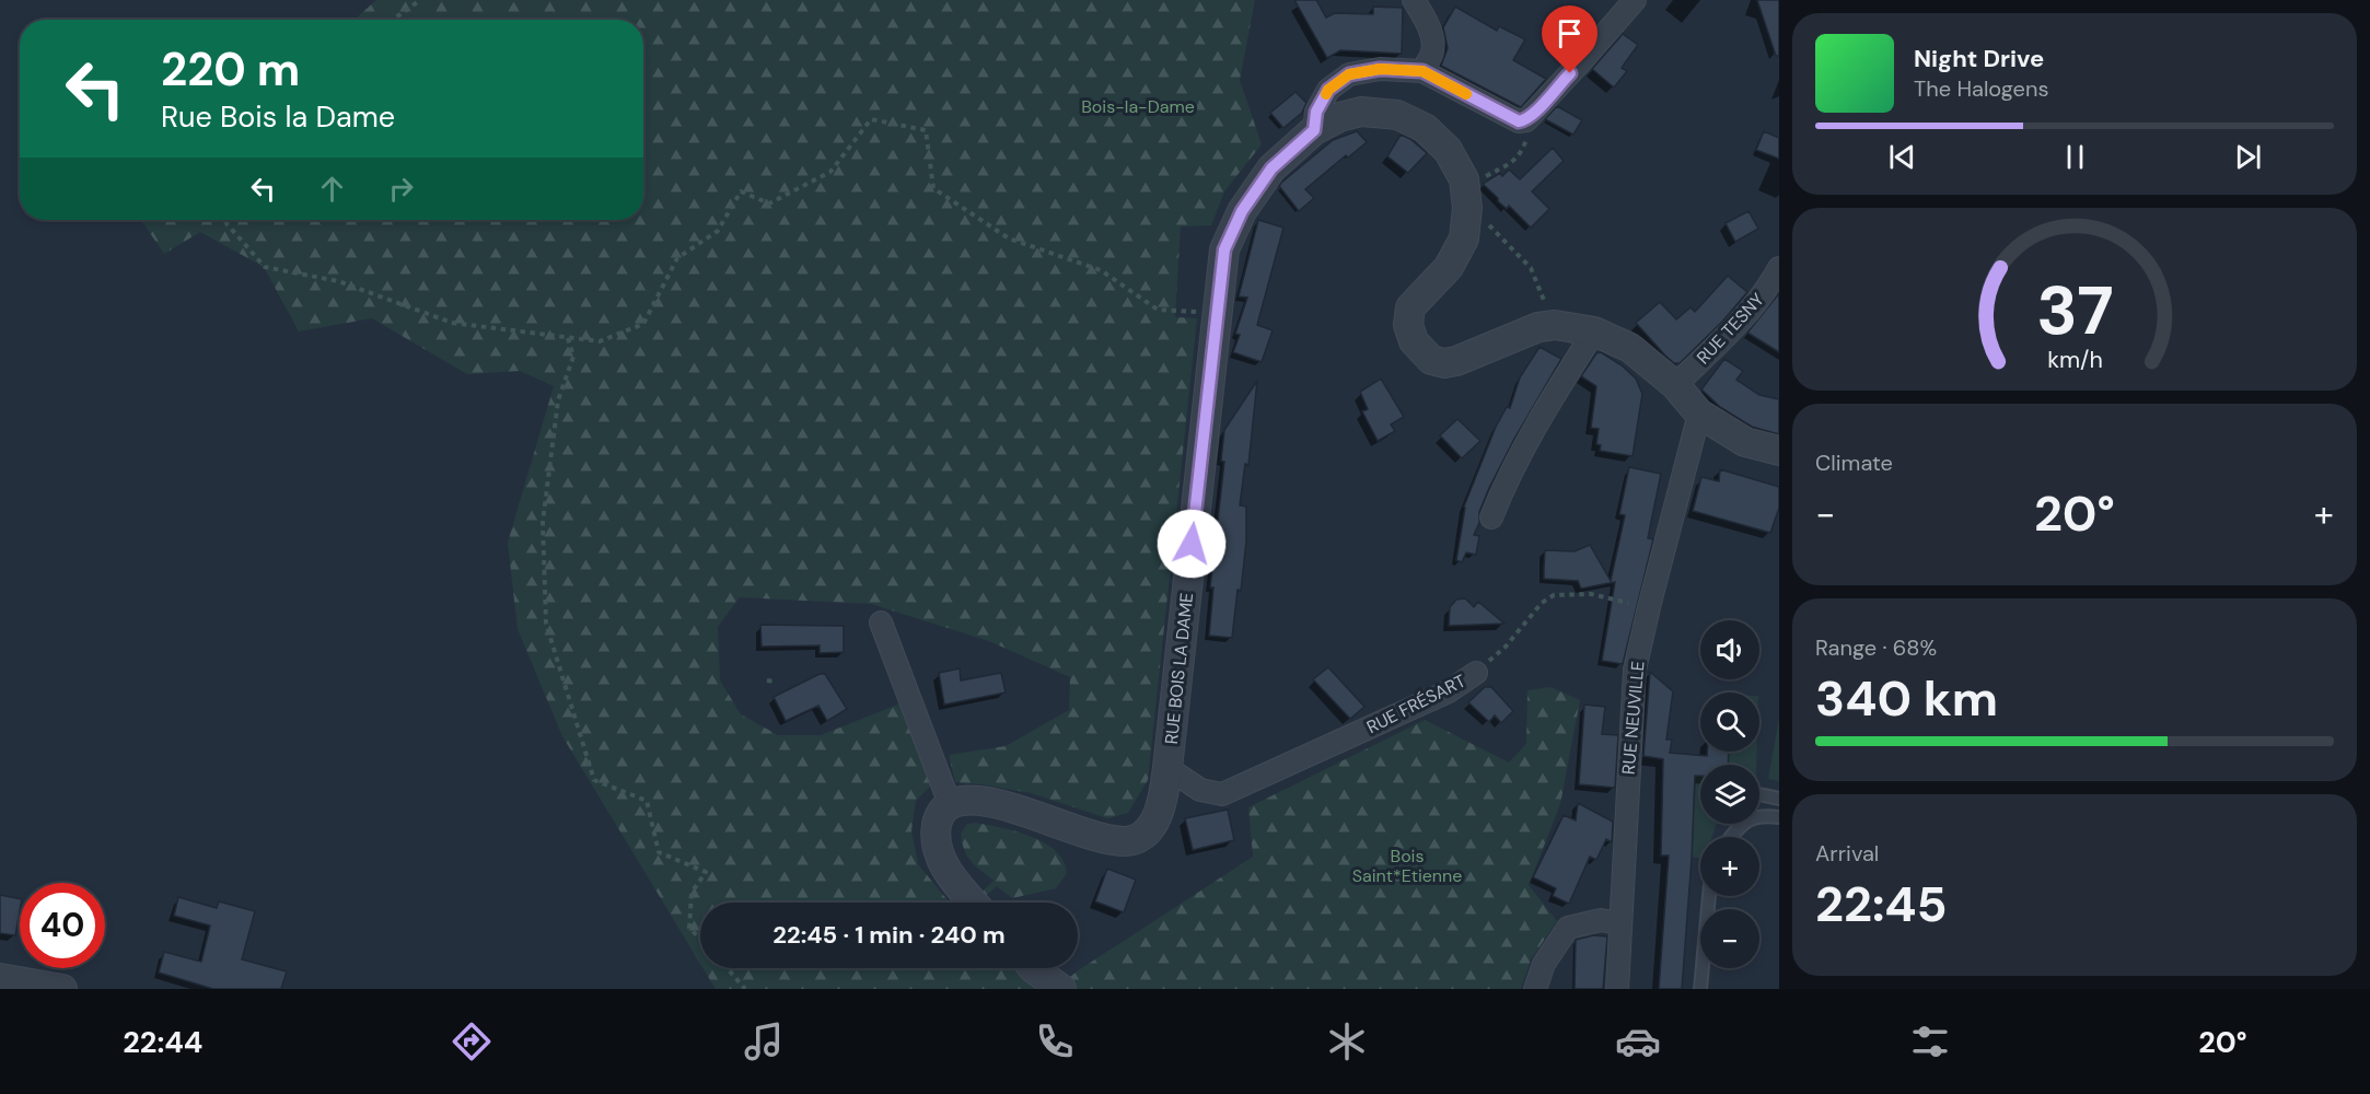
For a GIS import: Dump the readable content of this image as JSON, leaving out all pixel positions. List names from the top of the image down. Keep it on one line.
{"streets":{"street":["RUE TESNY","RUE BOIS LA DAME","RUE FRÉSART","RUE NEUVILLE"]},"crossings":[["RUE TESNY","RUE BOIS LA DAME"],["RUE BOIS LA DAME","RUE FRÉSART"],["RUE BOIS LA DAME","RUE NEUVILLE"],["RUE FRÉSART","RUE NEUVILLE"]],"parks":["Bois-la-Dame","Bois Saint*Etienne"],"page":{"turn":["220 m","Rue Bois la Dame"],"song":["Night Drive","The Halogens"],"tile":["Climate",["Range · 68%","340 km"],["Arrival","22:45"]],"heat":["−","20°","+"],"map_buttons":["+","−"],"limit":"40","trip":"22:45 · 1 min · 240 m","tabs":["22:44","20°"],"gauge":["37","km/h"]}}
